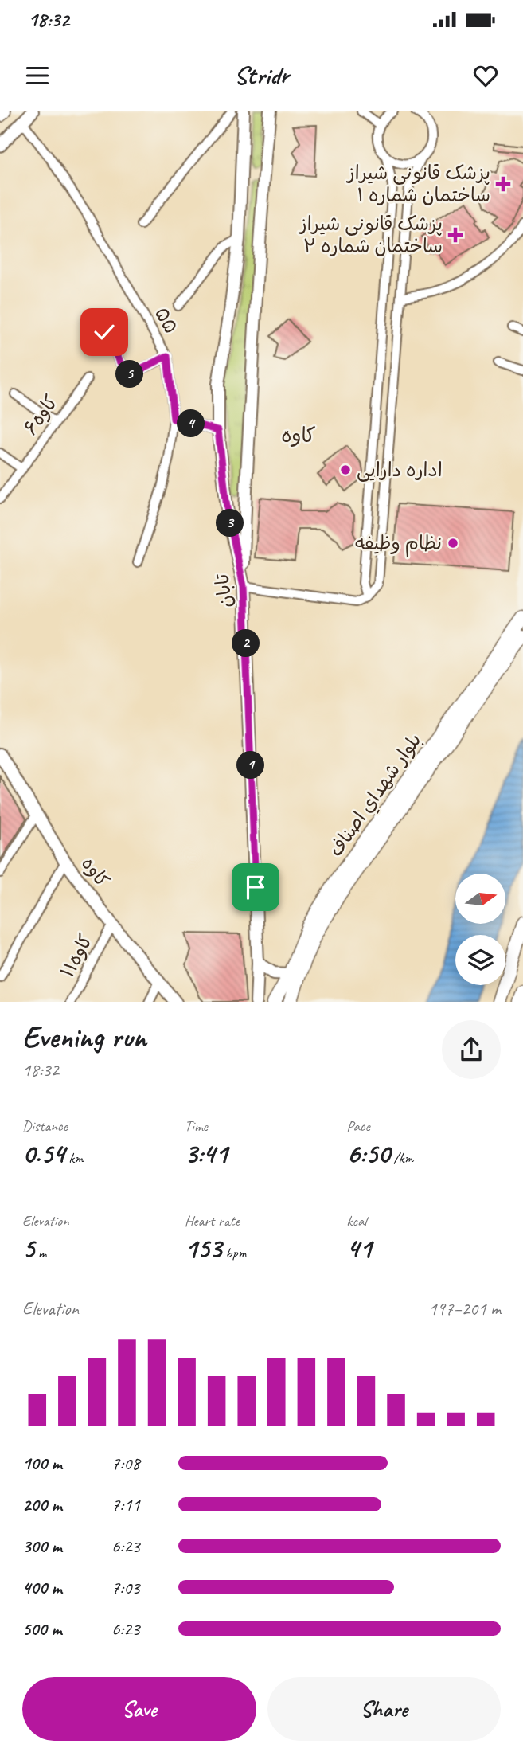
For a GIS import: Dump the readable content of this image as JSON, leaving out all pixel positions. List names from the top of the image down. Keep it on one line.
{"streets":{"main road":["بلوار شهداي اصناف"],"street":["۵۵","کاوه۶","تابان","کاوه","کاوه۱۱"]},"crossings":[["کاوه","کاوه۱۱"]],"districts":["کاوه"],"places":{"health":["پزشک قانونی شیراز ساختمان شماره ۱","پزشک قانونی شیراز ساختمان شماره ٣"],"other":["اداره دارایی","نظام وظیفه"]},"north":"right","page":{"status":"18:32","header":"Stridr","pins":["5","4","3","2","1"],"heading":["Evening run","18:32"],"stats":[["Distance","0.54 km"],["Time","3:41"],["Pace","6:50 /km"],["Elevation","5 m"],["Heart rate","153 bpm"],["kcal","41"]],"chart":["Elevation","197–201 m"],"list":[{"name":"100 m","note":"7:08"},{"name":"200 m","note":"7:11"},{"name":"300 m","note":"6:23"},{"name":"400 m","note":"7:03"},{"name":"500 m","note":"6:23"}],"buttons":["Save","Share"]}}
